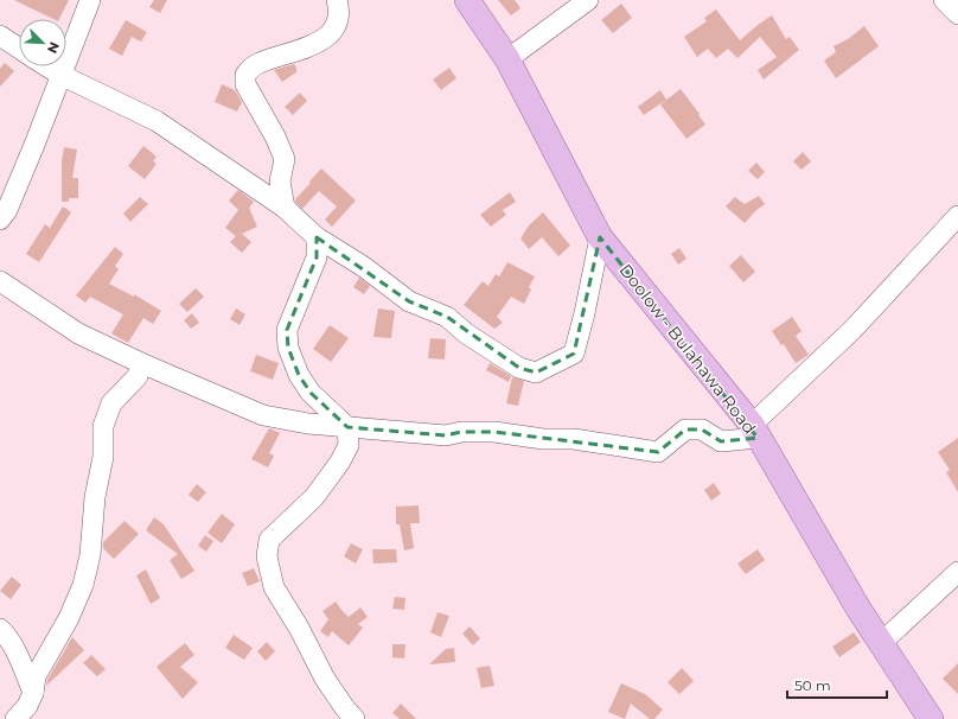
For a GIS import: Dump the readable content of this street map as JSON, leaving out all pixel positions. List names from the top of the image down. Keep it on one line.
{"streets":{"main road":["Doolow - Bulahawa Road"]},"scale_bar":"50 m","north":"bottom right"}
